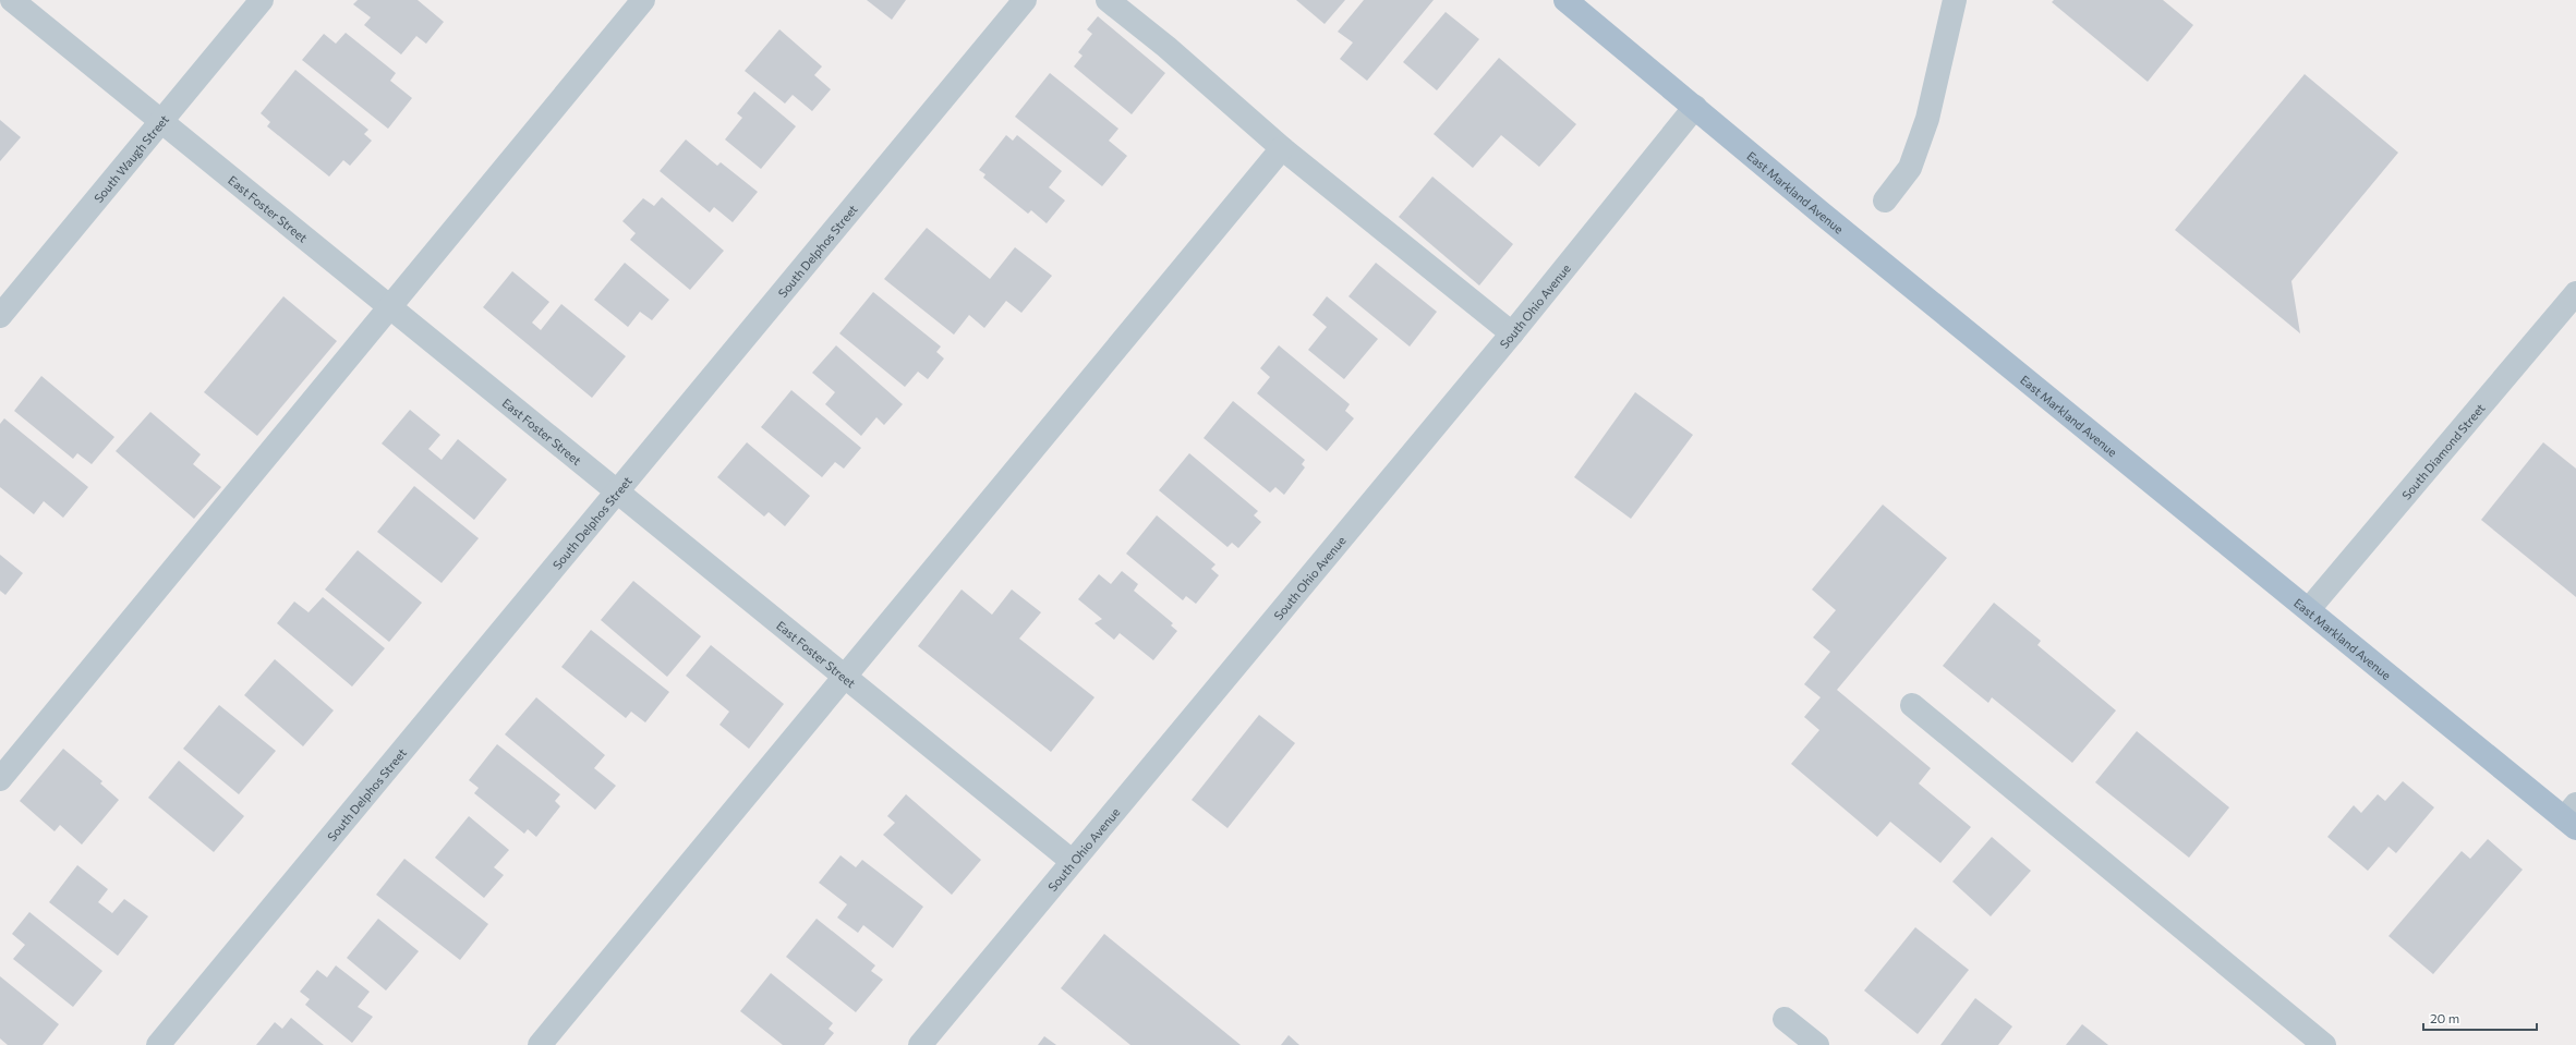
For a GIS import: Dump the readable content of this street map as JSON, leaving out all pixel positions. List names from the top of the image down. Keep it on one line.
{"streets":{"main road":["East Markland Avenue"],"street":["South Waugh Street","East Foster Street","South Delphos Street","South Ohio Avenue","South Diamond Street"]},"crossings":[["South Waugh Street","East Foster Street"],["East Markland Avenue","South Ohio Avenue"],["East Markland Avenue","South Diamond Street"],["East Foster Street","South Delphos Street"],["East Foster Street","South Ohio Avenue"]],"scale_bar":"20 m"}
